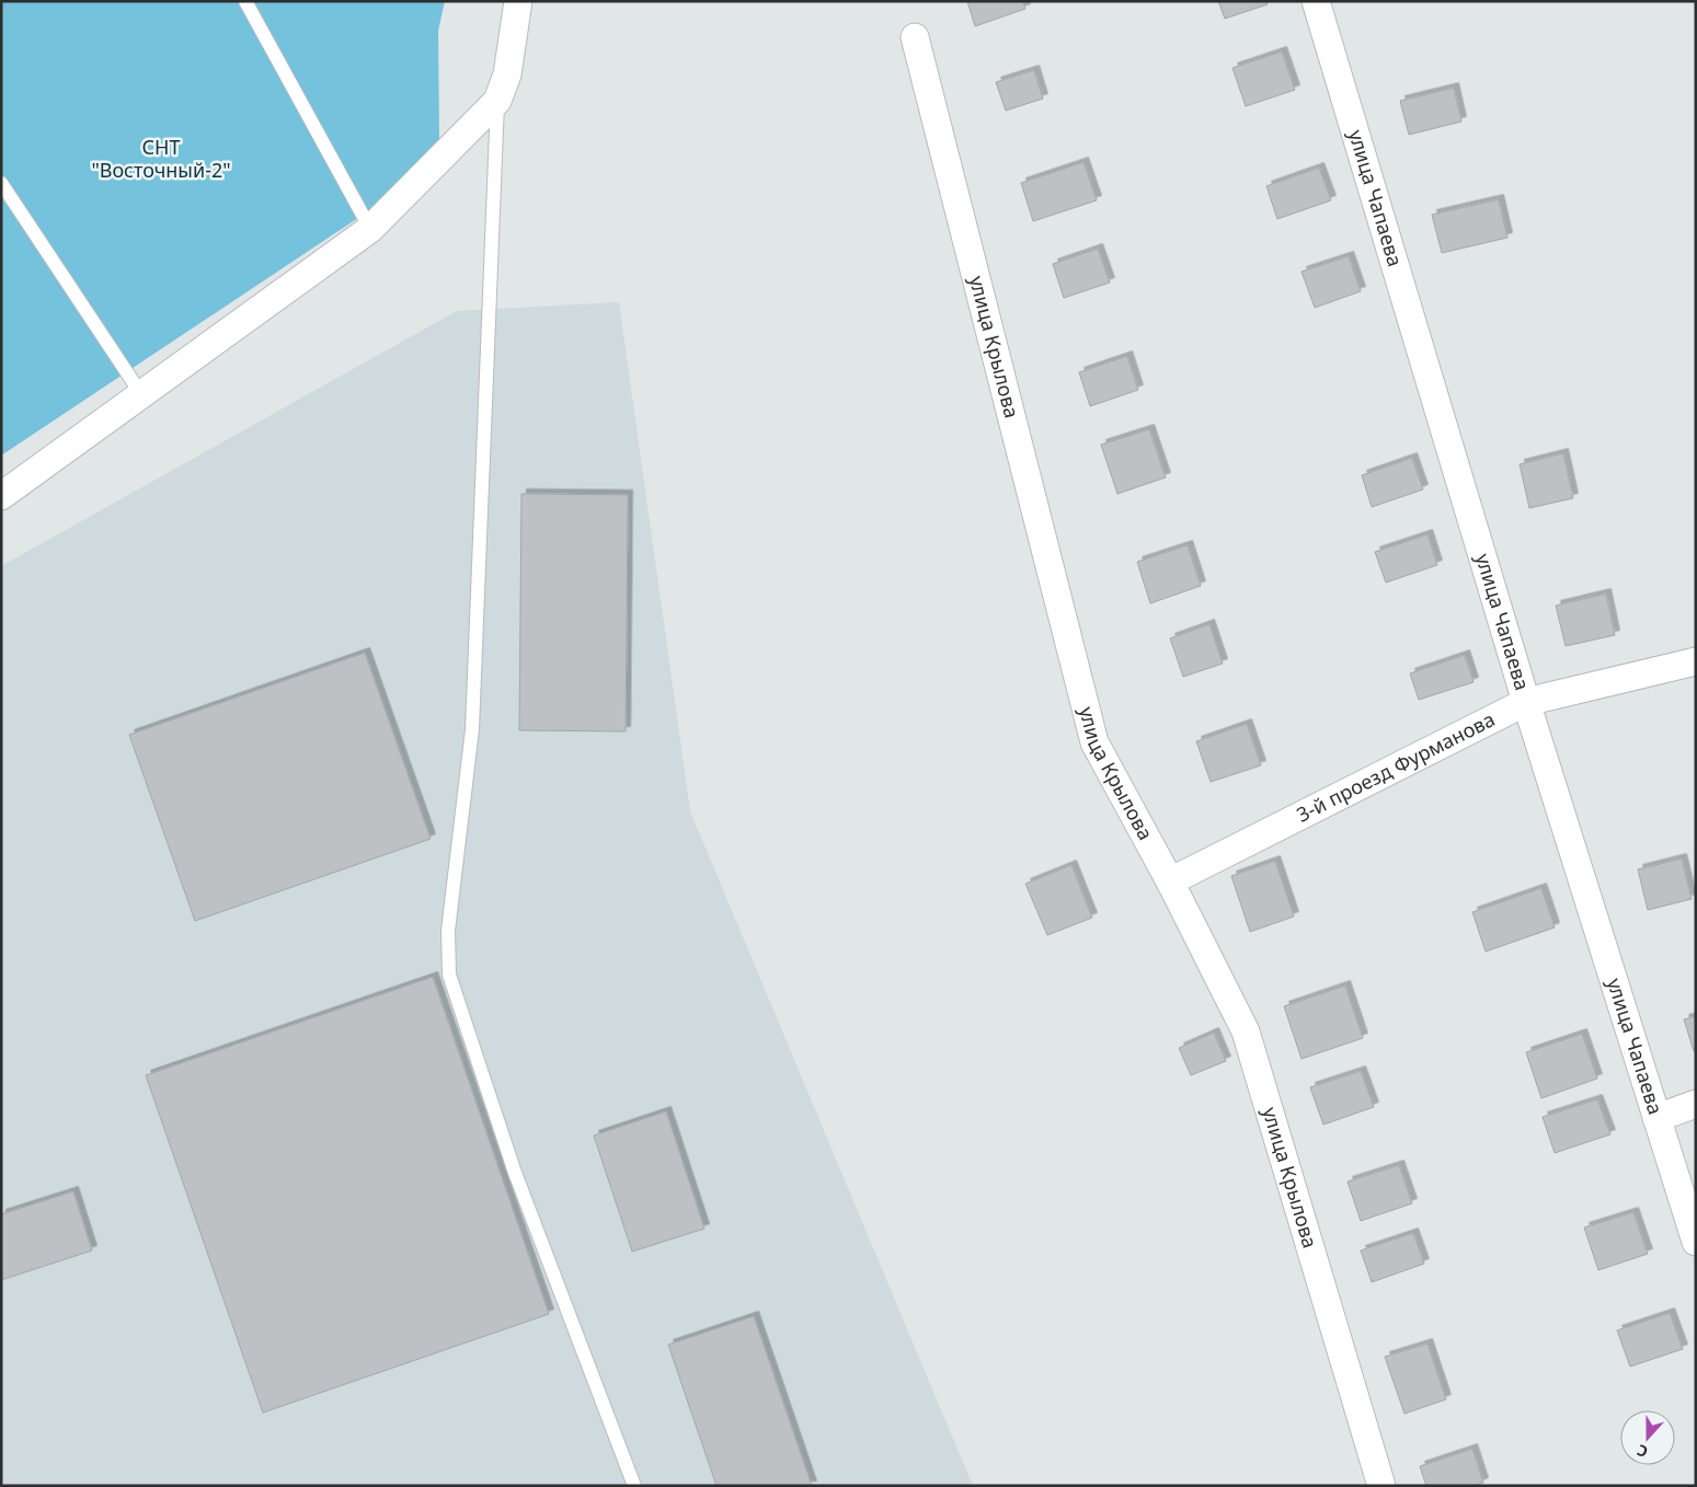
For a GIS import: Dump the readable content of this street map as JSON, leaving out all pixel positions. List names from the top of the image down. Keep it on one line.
{"streets":{"street":["улица Чапаева","улица Крылова","3-й проезд Фурманова"]},"crossings":[["улица Чапаева","3-й проезд Фурманова"],["улица Крылова","3-й проезд Фурманова"]],"parks":["СНТ \"Восточный-2\""],"north":"bottom"}
